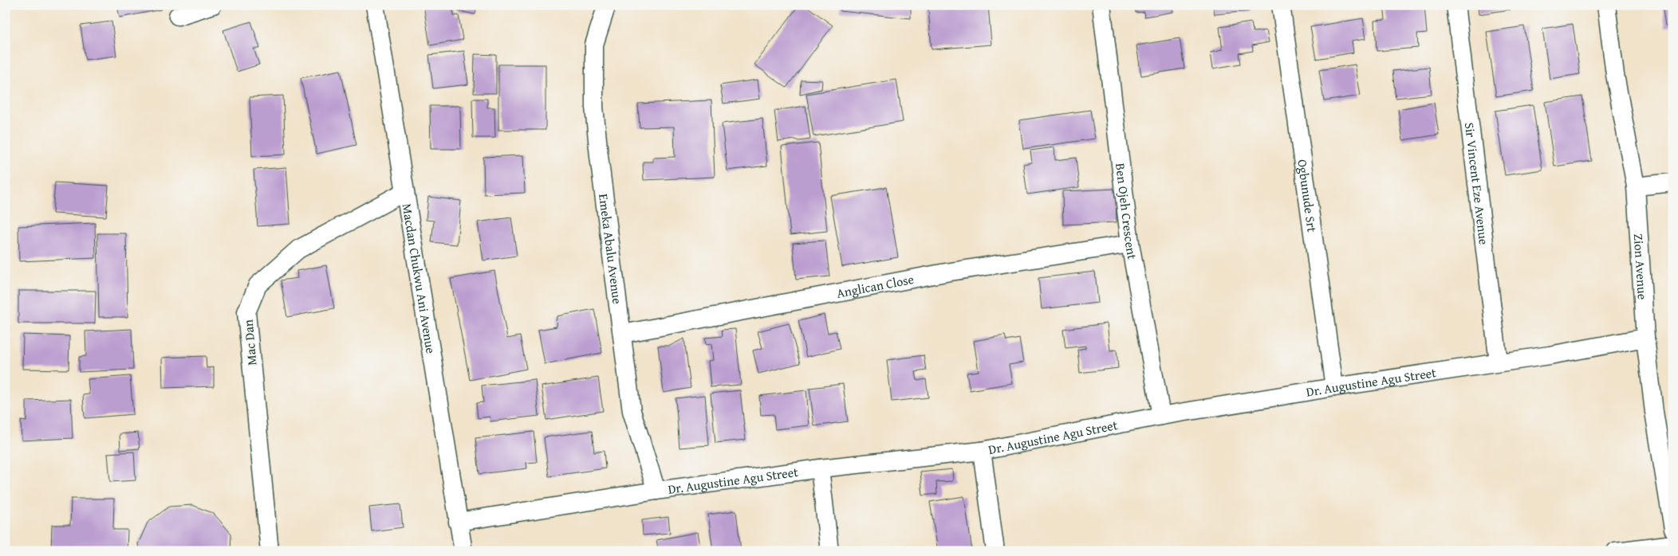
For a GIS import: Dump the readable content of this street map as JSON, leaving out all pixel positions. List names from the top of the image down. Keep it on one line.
{"streets":{"street":["Sir Vincent Eze Avenue","Ogbunude Srt","Ben Ojeh Crescent","Emeka Abalu Avenue","Zion Avenue","Macdan Chukwu Ani Avenue","Anglican Close","Mac Dan","Dr. Augustine Agu Street"]},"crossings":[["Sir Vincent Eze Avenue","Dr. Augustine Agu Street"],["Ogbunude Srt","Dr. Augustine Agu Street"],["Ben Ojeh Crescent","Anglican Close"],["Ben Ojeh Crescent","Dr. Augustine Agu Street"],["Emeka Abalu Avenue","Anglican Close"],["Emeka Abalu Avenue","Dr. Augustine Agu Street"],["Zion Avenue","Dr. Augustine Agu Street"],["Macdan Chukwu Ani Avenue","Mac Dan"],["Macdan Chukwu Ani Avenue","Dr. Augustine Agu Street"]]}
